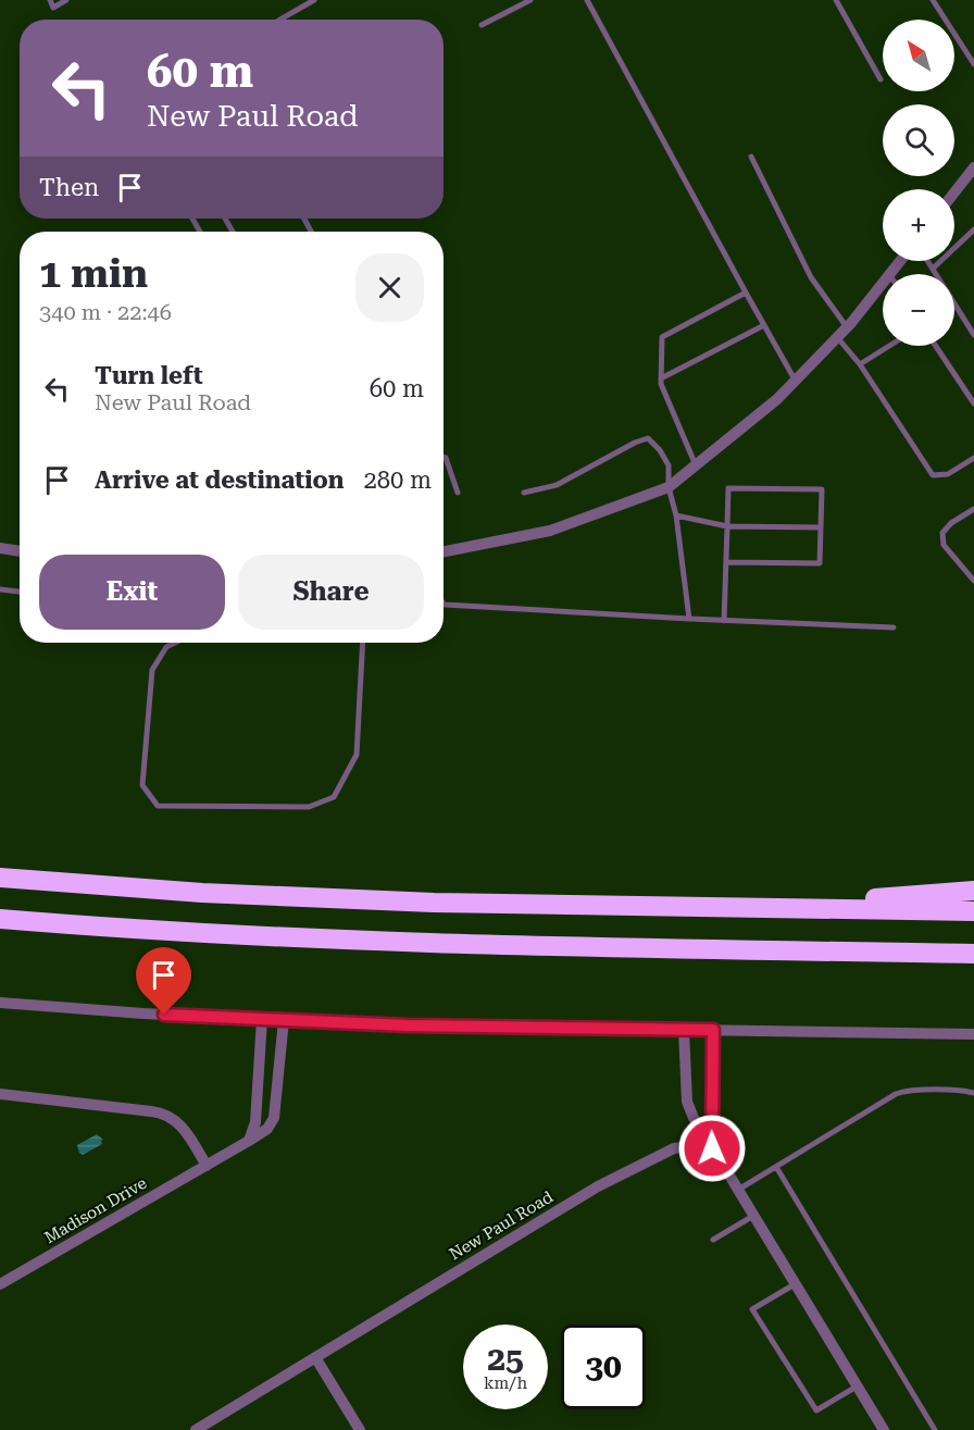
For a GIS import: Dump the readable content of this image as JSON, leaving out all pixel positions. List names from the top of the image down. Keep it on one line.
{"streets":{"street":["Madison Drive","New Paul Road"]},"north":"top left","page":{"map_buttons":["+","−"],"turn":["60 m","New Paul Road"],"then":"Then","heading":["1 min","340 m · 22:46"],"list":[{"name":"Turn left","note":"New Paul Road","value":"60 m"},{"name":"Arrive at destination","value":"280 m"}],"buttons":["Exit","Share"],"speed":"25 km/h","limit":"30"}}
